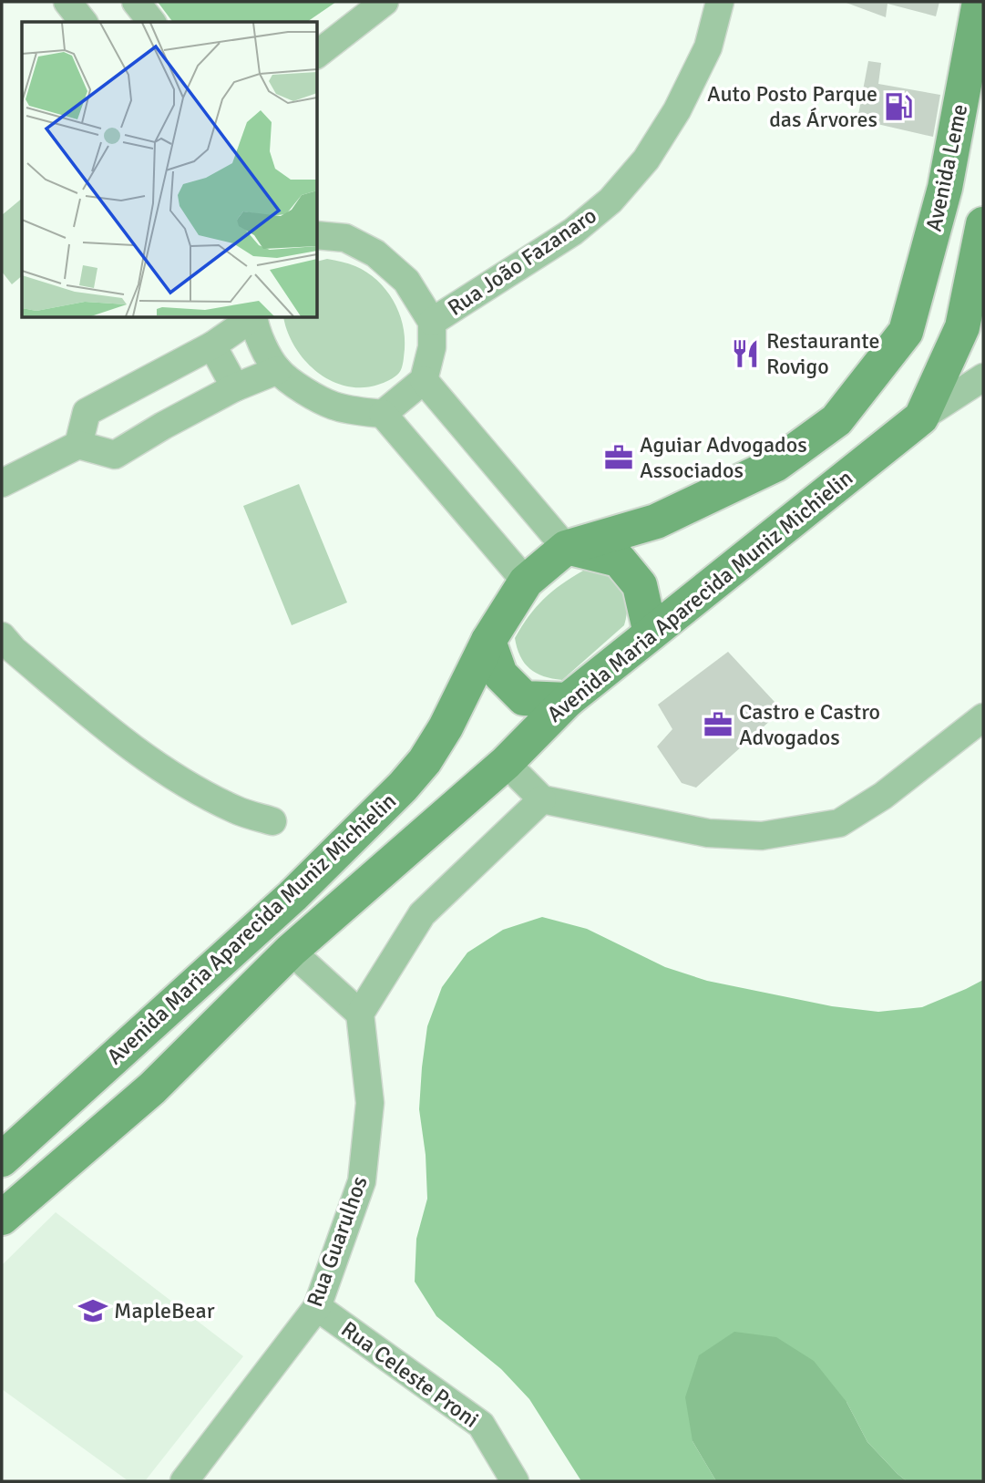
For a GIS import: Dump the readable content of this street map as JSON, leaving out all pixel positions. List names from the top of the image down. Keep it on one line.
{"streets":{"street":["Avenida Leme","Rua João Fazanaro","Avenida Maria Aparecida Muniz Michielin","Rua Guarulhos","Rua Celeste Proni"]},"crossings":[["Avenida Leme","Avenida Maria Aparecida Muniz Michielin"],["Rua Guarulhos","Rua Celeste Proni"]],"places":{"fuel station":["Auto Posto Parque das Árvores"],"restaurant":["Restaurante Rovigo"],"office":["Aguiar Advogados Associados","Castro e Castro Advogados"],"school or university":["MapleBear"]}}
